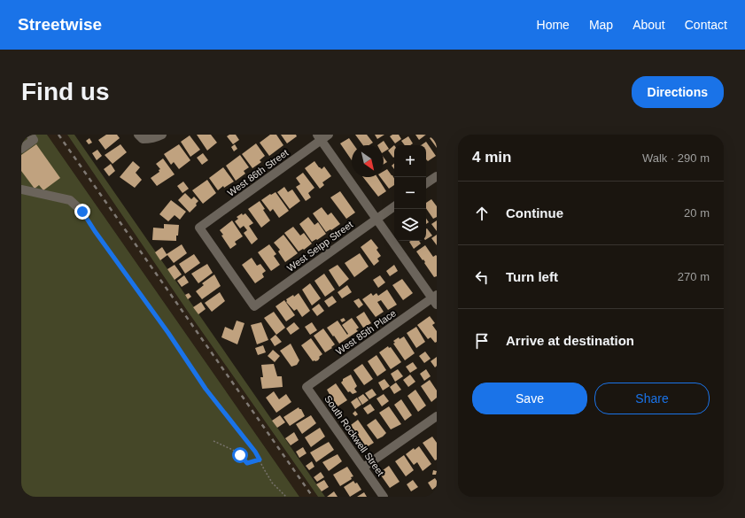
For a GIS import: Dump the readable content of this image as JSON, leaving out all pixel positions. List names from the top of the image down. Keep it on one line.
{"streets":{"street":["West 86th Street","West Seipp Street","West 85th Place","South Rockwell Street"]},"crossings":[["West 86th Street","West Seipp Street"],["West 85th Place","South Rockwell Street"]],"north":"bottom right","page":{"header":"Streetwise","nav":["Home","Map","About","Contact"],"buttons":["Directions",["Save","Share"]],"title":"Find us","heading":["4 min","Walk · 290 m"],"map_buttons":["+","−"],"list":[["Continue","20 m"],["Turn left","270 m"],"Arrive at destination"]}}
